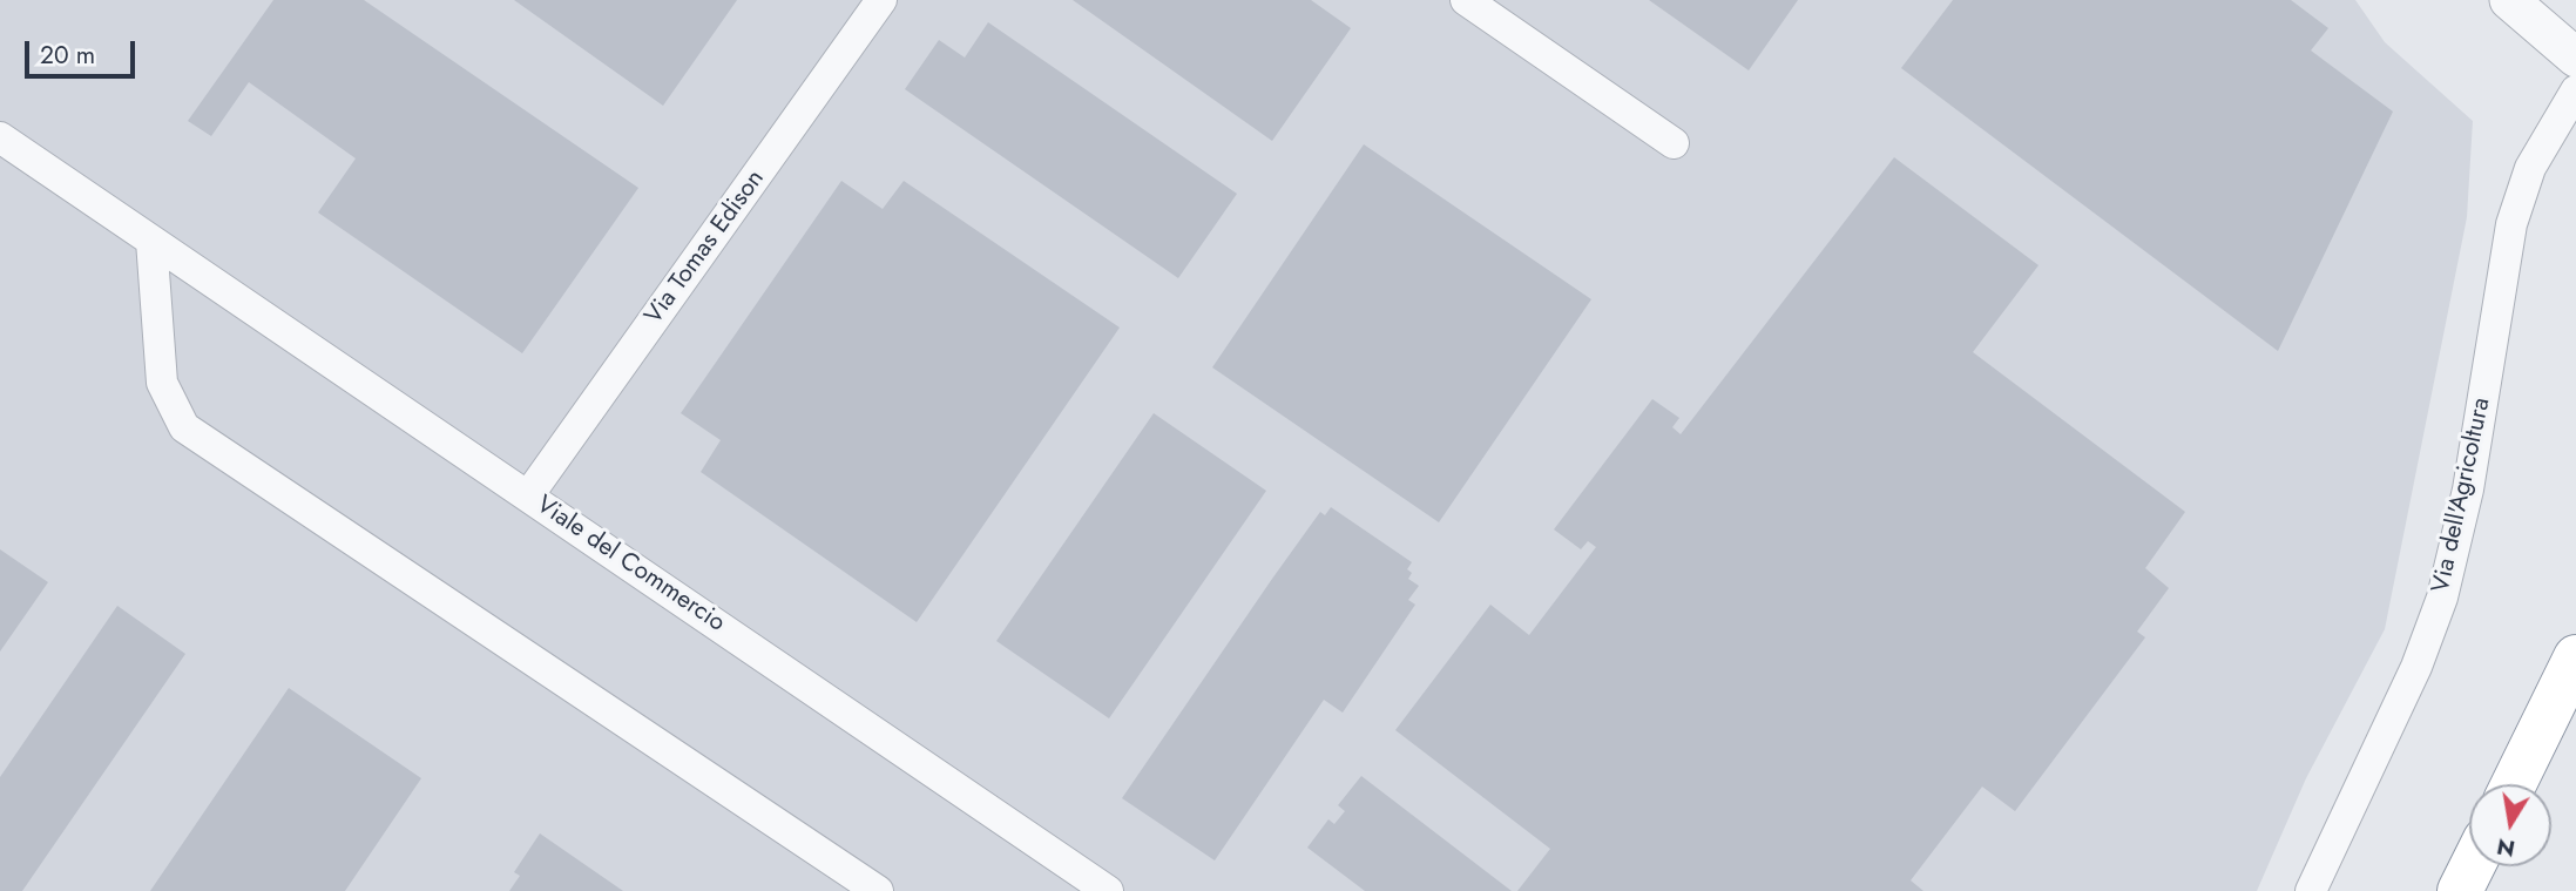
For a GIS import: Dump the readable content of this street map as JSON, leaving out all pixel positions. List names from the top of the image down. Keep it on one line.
{"streets":{"street":["Via Tomas Edison","Via dell'Agricoltura","Viale del Commercio"]},"crossings":[["Via Tomas Edison","Viale del Commercio"]],"scale_bar":"20 m","north":"bottom"}
